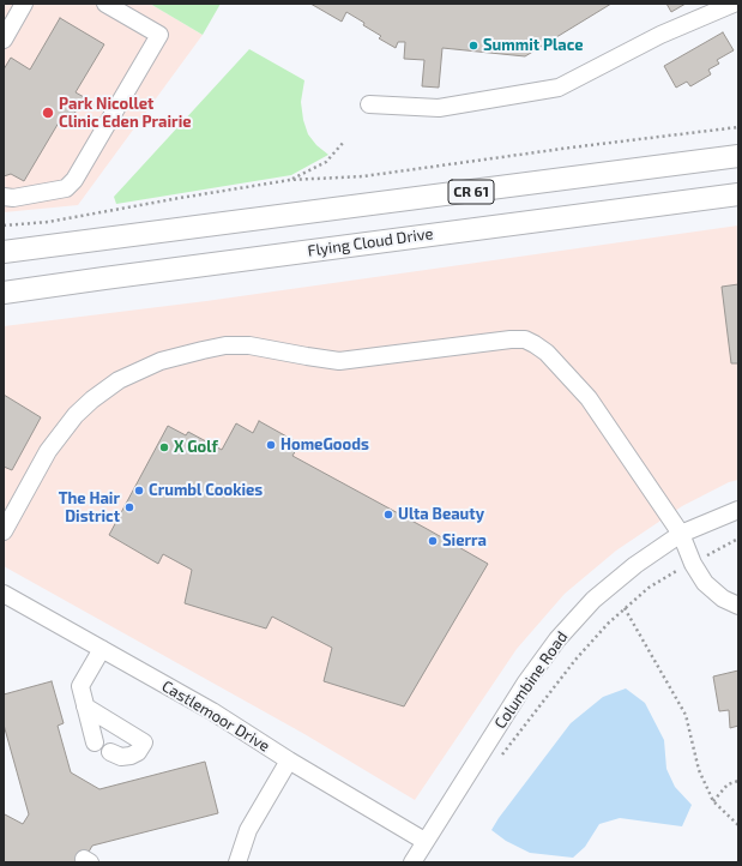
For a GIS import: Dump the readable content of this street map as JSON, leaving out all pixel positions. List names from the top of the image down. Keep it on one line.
{"streets":{"main road":["CR 61","Flying Cloud Drive"],"street":["Columbine Road","Castlemoor Drive"]},"crossings":[["Columbine Road","Castlemoor Drive"]],"places":["Summit Place","Park Nicollet Clinic Eden Prairie","HomeGoods","X Golf","Crumbl Cookies","The Hair District","Ulta Beauty","Sierra"]}
